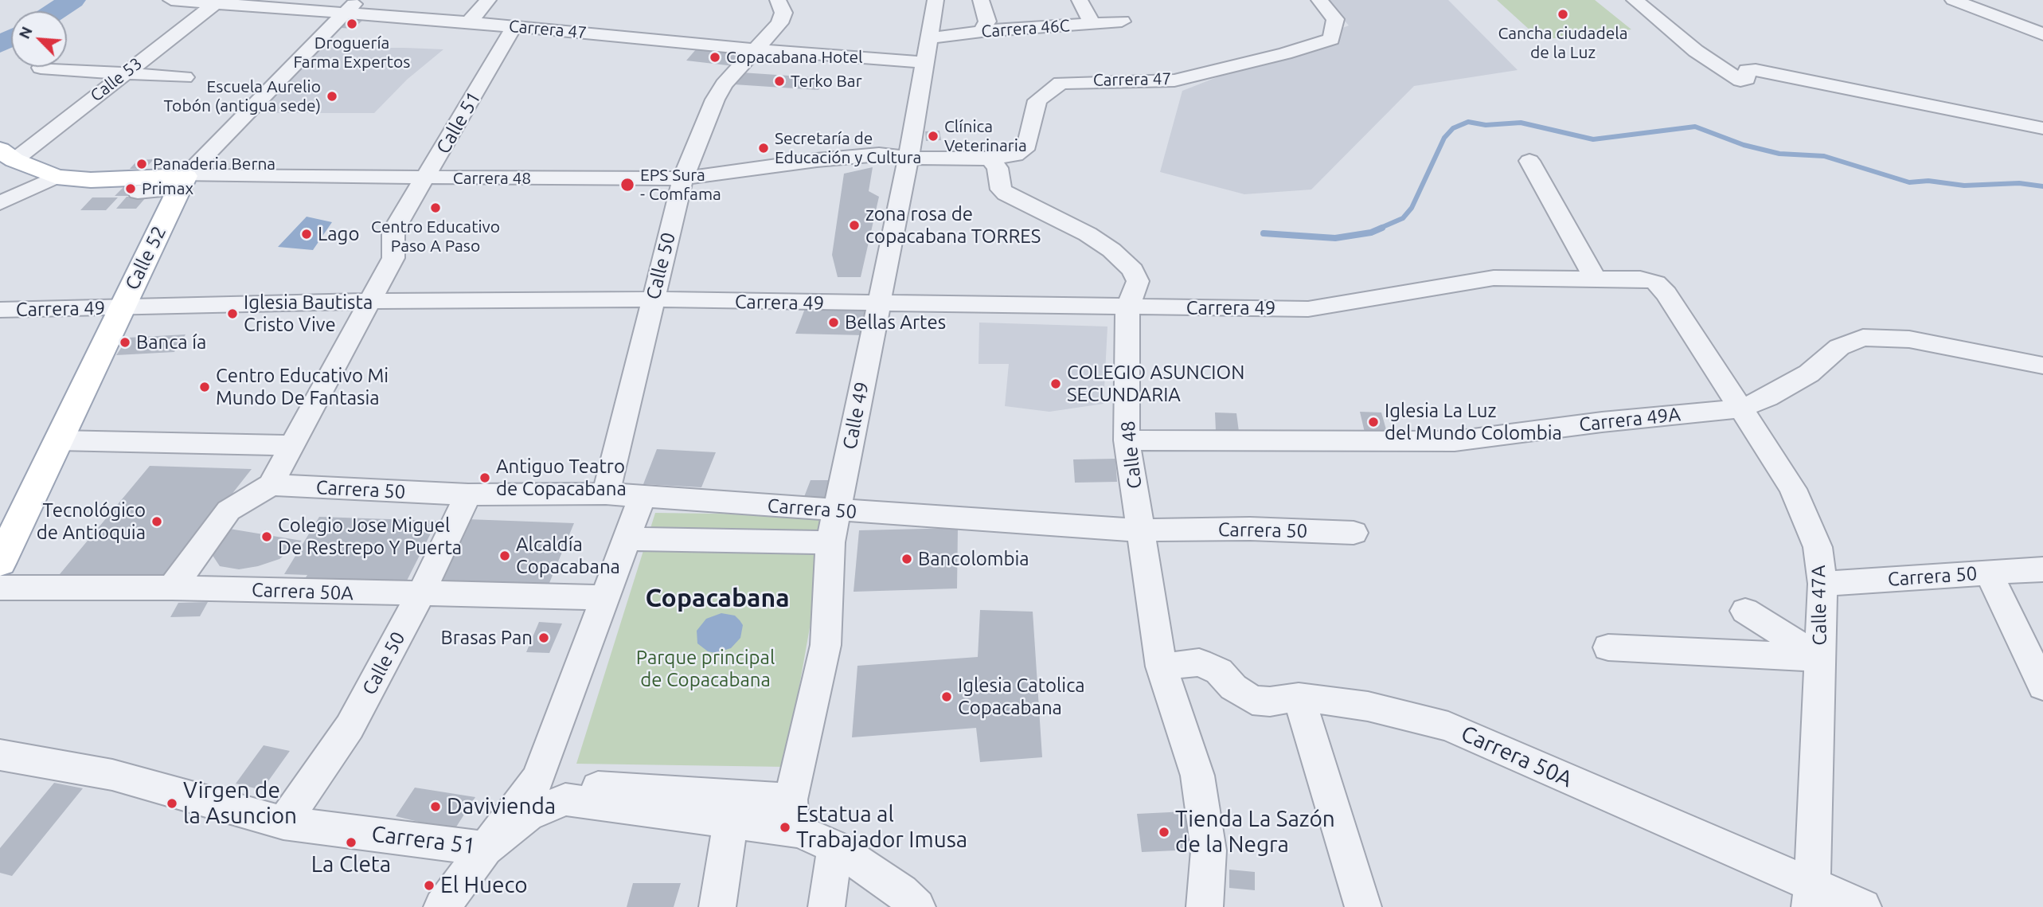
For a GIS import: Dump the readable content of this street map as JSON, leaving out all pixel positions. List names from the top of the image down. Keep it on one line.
{"streets":{"main road":["Carrera 48","Calle 52"],"street":["Carrera 46C","Carrera 47","Calle 53","Calle 51","Calle 50","Carrera 49","Calle 49","Carrera 49A","Calle 48","Carrera 50","Carrera 50A","Calle 47A","Carrera 51"]},"crossings":[["Carrera 46C","Calle 49"],["Carrera 47","Calle 53"],["Carrera 47","Calle 51"],["Carrera 47","Carrera 48"],["Carrera 47","Calle 52"],["Carrera 47","Calle 50"],["Carrera 47","Calle 49"],["Carrera 47","Calle 48"],["Calle 53","Carrera 48"],["Calle 51","Carrera 48"],["Calle 51","Carrera 49"],["Calle 51","Carrera 50"],["Carrera 48","Calle 52"],["Carrera 48","Calle 50"],["Carrera 48","Calle 49"],["Carrera 48","Calle 48"],["Calle 52","Carrera 49"],["Calle 50","Carrera 49"],["Calle 50","Carrera 50"],["Calle 50","Carrera 50A"],["Calle 50","Carrera 51"],["Carrera 49","Calle 49"],["Carrera 49","Calle 48"],["Carrera 49","Calle 47A"],["Calle 49","Carrera 50"],["Carrera 49A","Calle 48"],["Carrera 49A","Calle 47A"],["Calle 48","Carrera 50"],["Calle 48","Carrera 50A"],["Carrera 50","Calle 47A"],["Carrera 50A","Calle 47A"]],"districts":["Copacabana"],"parks":["Parque principal de Copacabana"],"places":["Cancha ciudadela de la Luz","Droguería Farma Expertos","Copacabana Hotel","Terko Bar","Escuela Aurelio Tobón (antigua sede)","Clínica Veterinaria","Secretaría de Educación y Cultura","Panaderia Berna","EPS Sura - Comfama","Primax","Centro Educativo Paso A Paso","zona rosa de copacabana TORRES","Lago","Iglesia Bautista Cristo Vive","Bellas Artes","Banca ía","COLEGIO ASUNCION SECUNDARIA","Centro Educativo Mi Mundo De Fantasia","Iglesia La Luz del Mundo Colombia","Antiguo Teatro de Copacabana","Tecnológico de Antioquia","Colegio Jose Miguel De Restrepo Y Puerta","Alcaldía Copacabana","Bancolombia","Brasas Pan","Iglesia Catolica Copacabana","Virgen de la Asuncion","Davivienda","Estatua al Trabajador Imusa","Tienda La Sazón de la Negra","La Cleta","El Hueco"],"north":"top left"}
